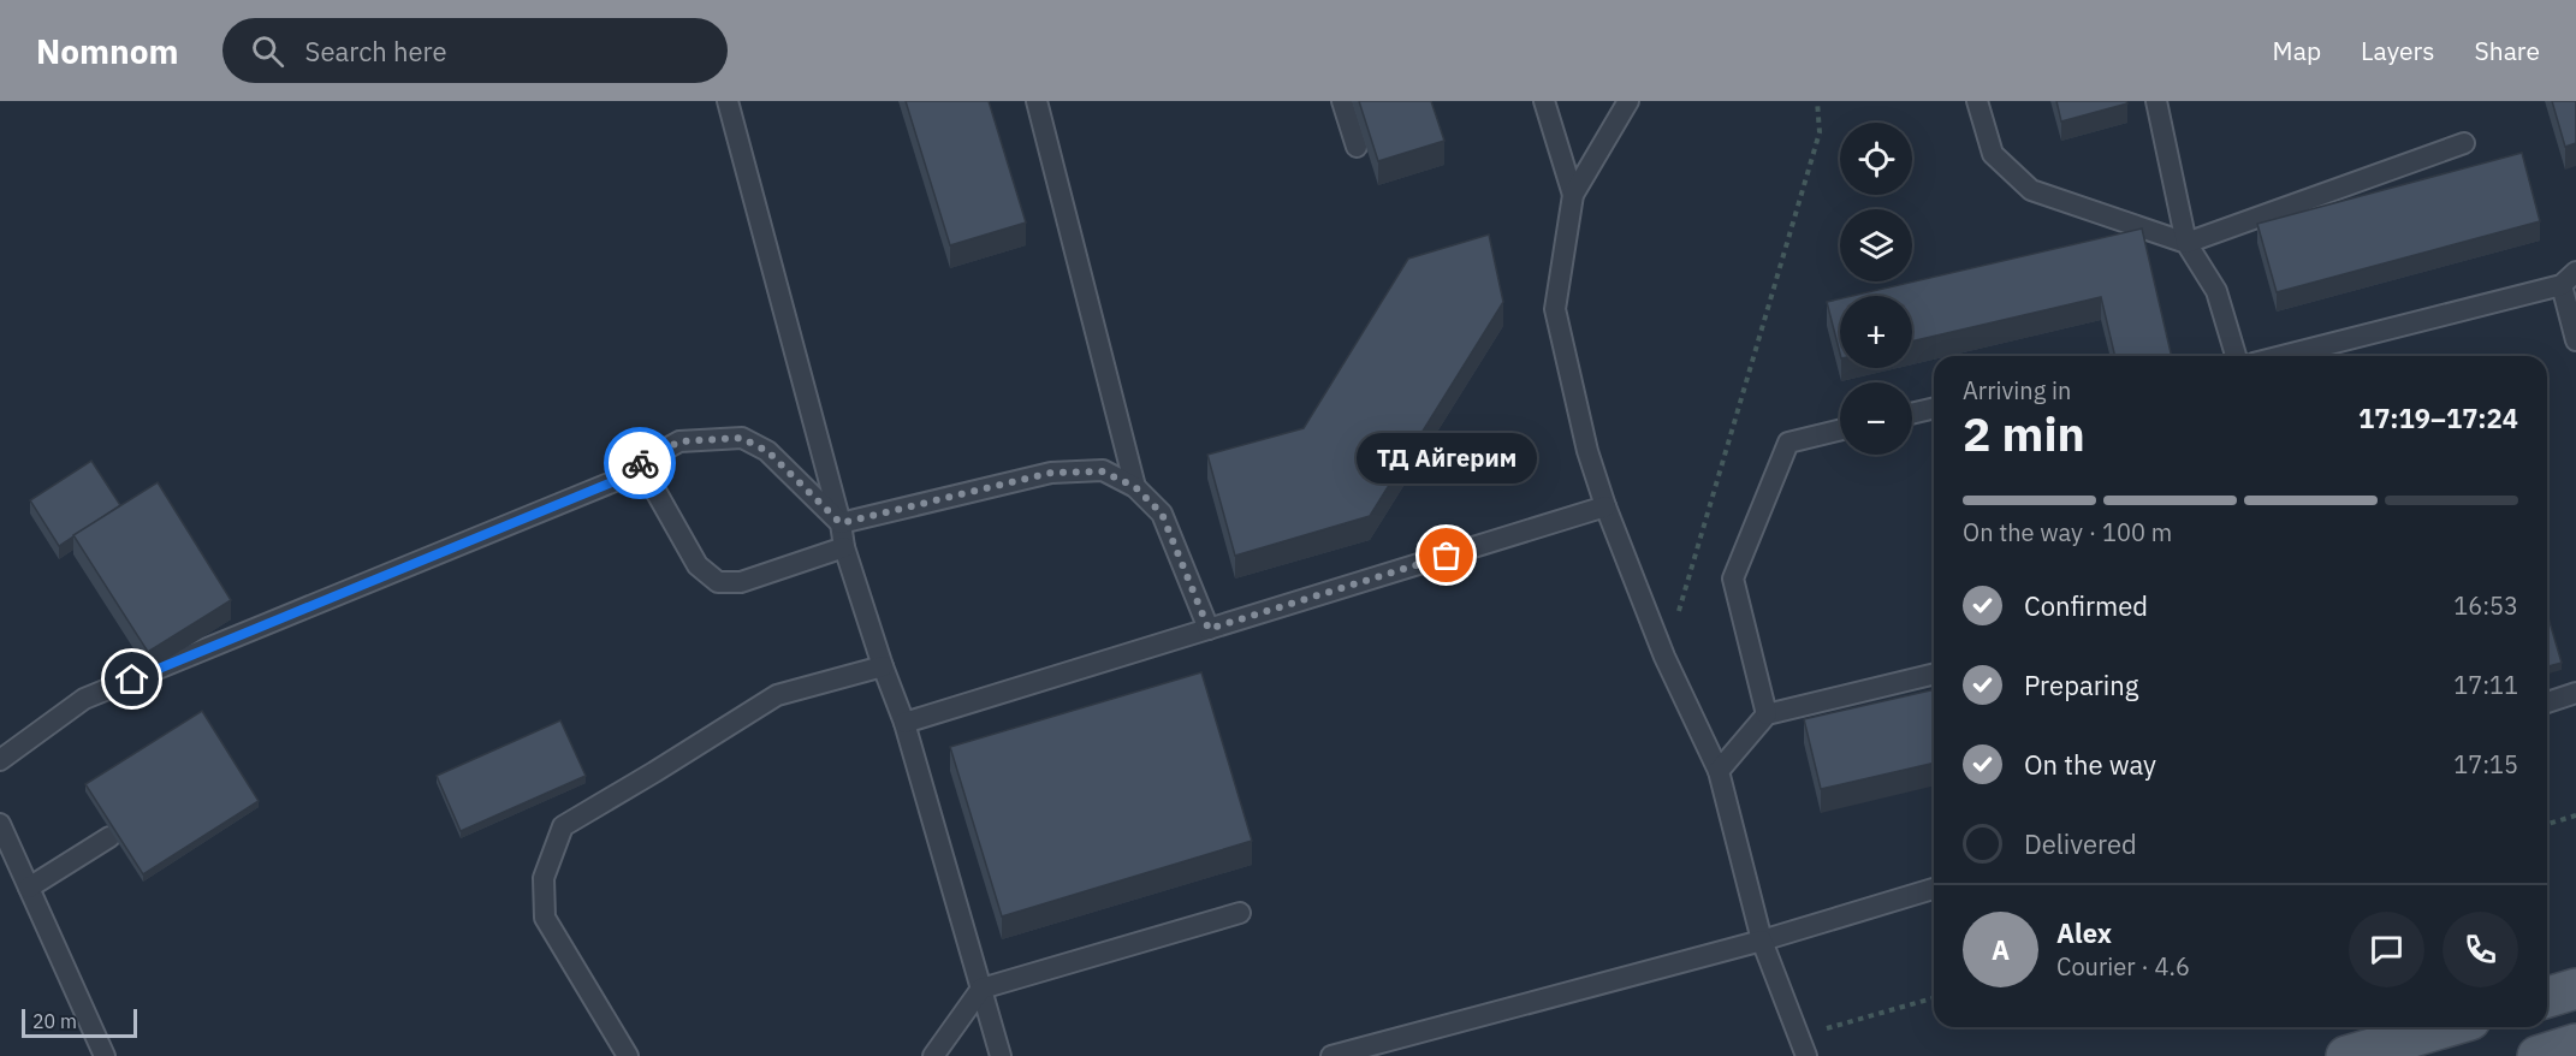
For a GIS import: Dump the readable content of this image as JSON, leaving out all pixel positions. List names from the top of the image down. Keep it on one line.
{"places":["ТД Айгерим"],"scale_bar":"20 m","page":{"header":"Nomnom","search":"Search here","nav":["Map","Layers","Share"],"map_buttons":["+","−"],"heading":["2 min","Arriving in","17:19–17:24"],"panel":["Alex","Courier · 4.6"],"bubble":"ТД Айгерим","bar":"On the way · 100 m","list":[["Confirmed","16:53"],["Preparing","17:11"],["On the way","17:15"],"Delivered"],"round":"A","scale":"20 m"}}
